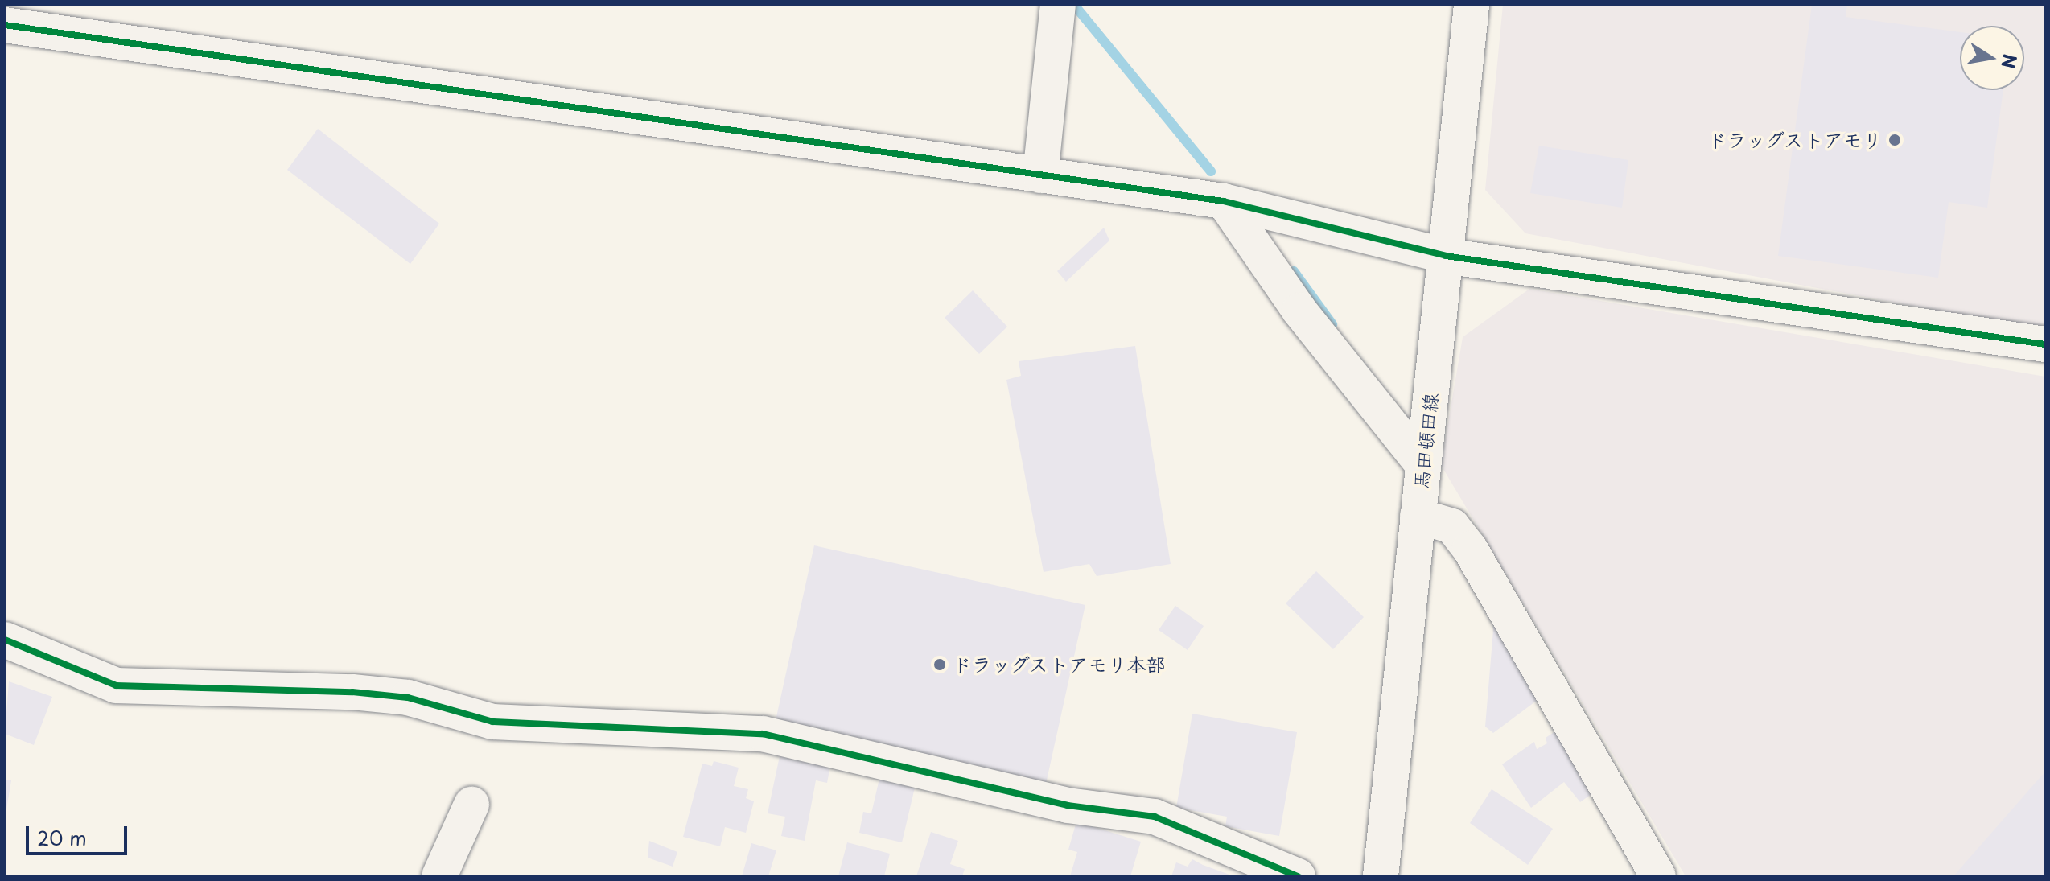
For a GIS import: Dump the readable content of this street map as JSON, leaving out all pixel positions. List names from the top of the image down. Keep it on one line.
{"streets":{"street":["馬田頓田線"]},"places":["ドラッグストアモリ","ドラッグストアモリ本部"],"scale_bar":"20 m","north":"right"}
